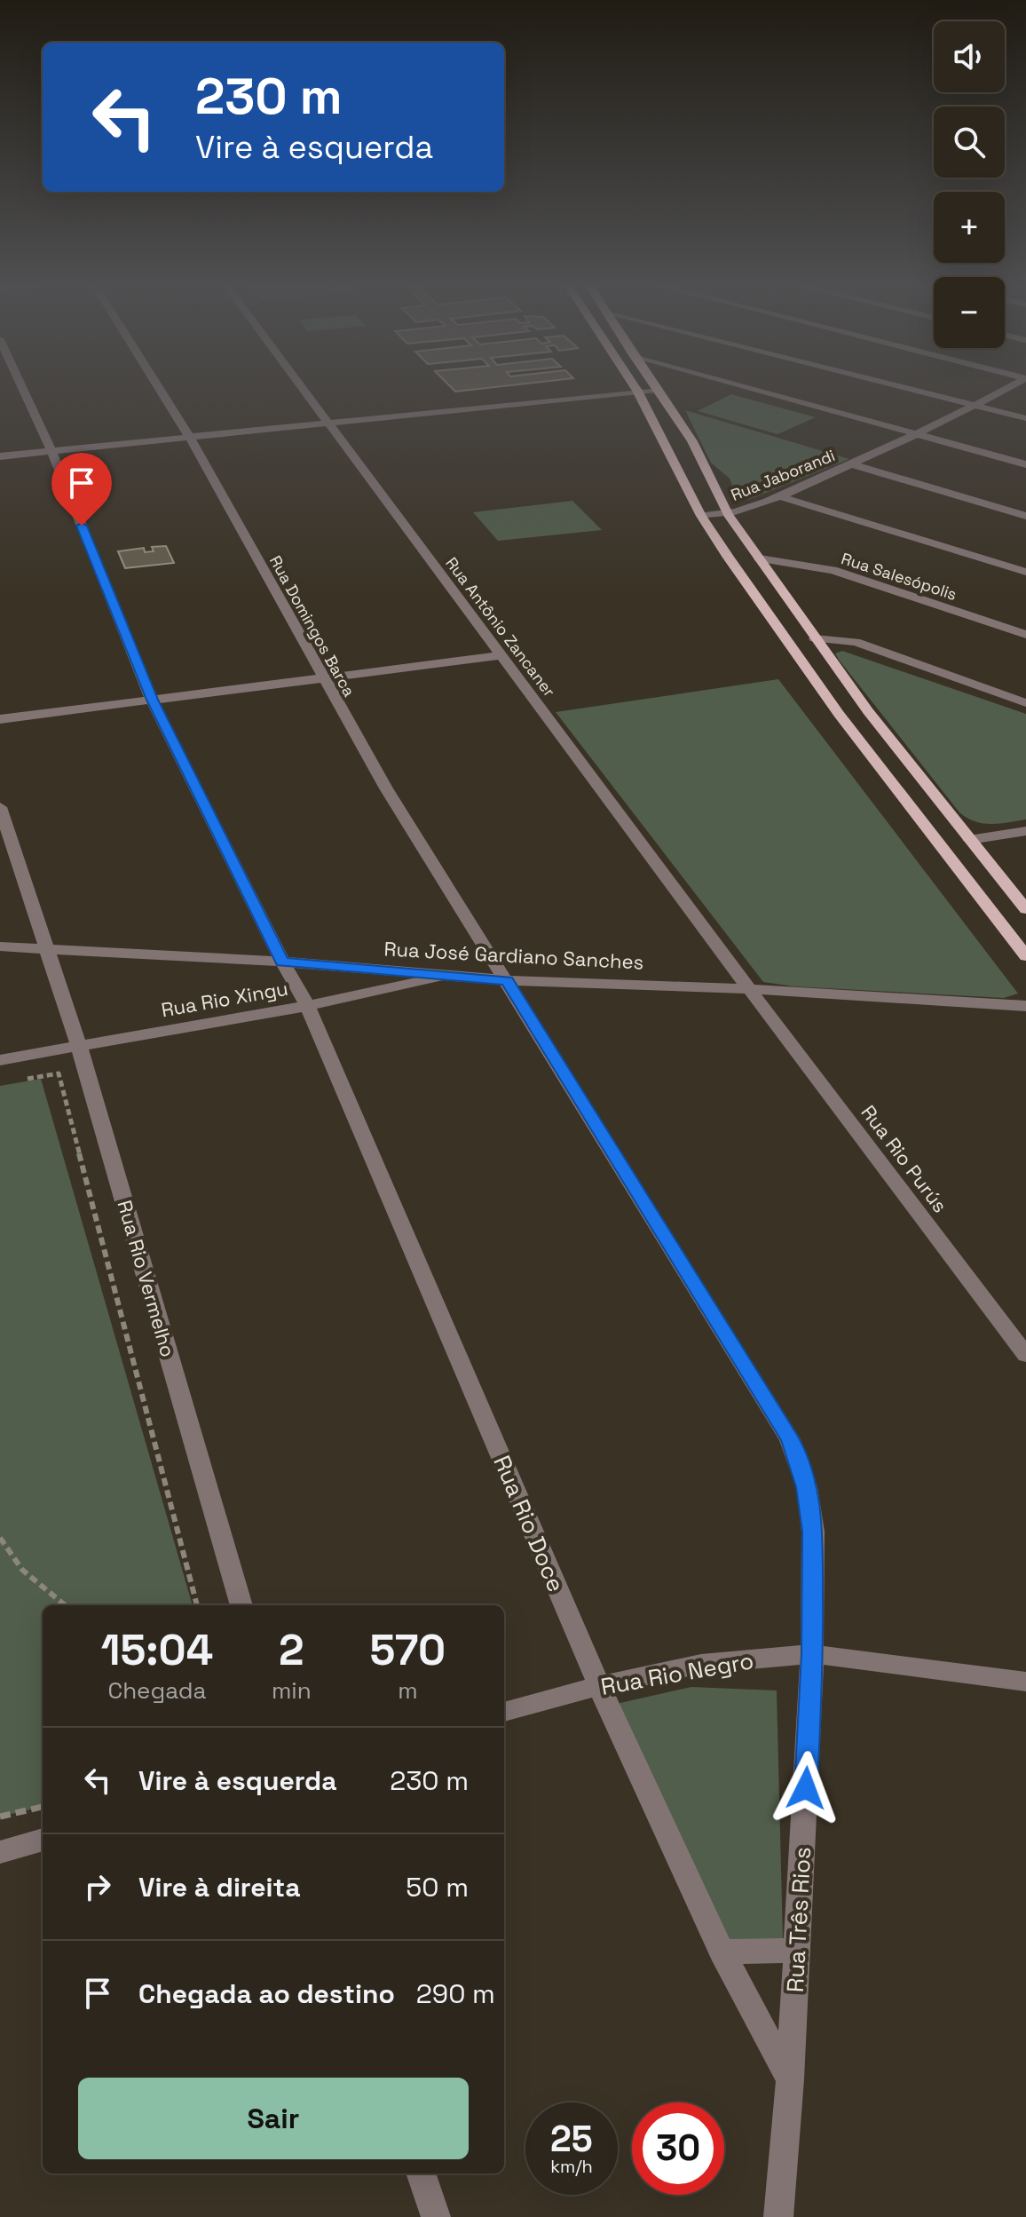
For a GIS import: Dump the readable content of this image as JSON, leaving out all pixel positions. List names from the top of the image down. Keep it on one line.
{"streets":{"street":["Rua Jaborandi","Rua Salesópolis","Rua Domingos Barca","Rua Antônio Zancaner","Rua José Gardiano Sanches","Rua Rio Xingu","Rua Rio Purús","Rua Rio Vermelho","Rua Rio Doce","Rua Rio Negro","Rua Três Rios"]},"crossings":[["Rua Domingos Barca","Rua José Gardiano Sanches"],["Rua Domingos Barca","Rua Três Rios"],["Rua Antônio Zancaner","Rua José Gardiano Sanches"],["Rua Antônio Zancaner","Rua Rio Purús"],["Rua José Gardiano Sanches","Rua Rio Xingu"],["Rua José Gardiano Sanches","Rua Rio Purús"],["Rua José Gardiano Sanches","Rua Rio Vermelho"],["Rua José Gardiano Sanches","Rua Rio Doce"],["Rua José Gardiano Sanches","Rua Três Rios"],["Rua Rio Xingu","Rua Rio Vermelho"],["Rua Rio Xingu","Rua Rio Doce"],["Rua Rio Doce","Rua Rio Negro"],["Rua Rio Doce","Rua Três Rios"],["Rua Rio Negro","Rua Três Rios"]],"page":{"map_buttons":["+","−"],"turn":["230 m","Vire à esquerda"],"eta":["15:04","Chegada","2","min","570","m"],"list":[{"name":"Vire à esquerda","value":"230 m"},{"name":"Vire à direita","value":"50 m"},{"name":"Chegada ao destino","value":"290 m"}],"buttons":"Sair","speed":"25 km/h","limit":"30"}}
